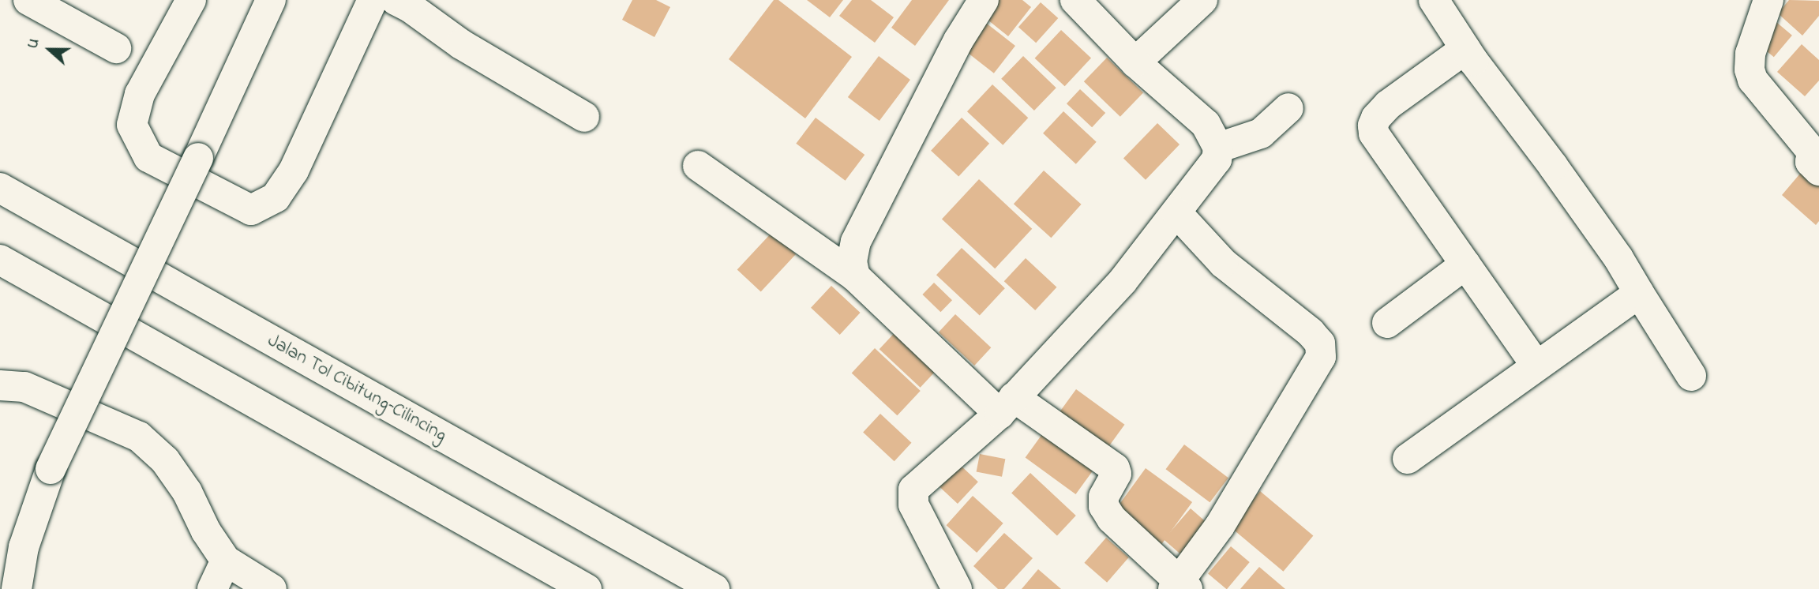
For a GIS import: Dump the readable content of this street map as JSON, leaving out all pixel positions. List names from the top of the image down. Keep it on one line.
{"streets":{"main road":["Jalan Tol Cibitung–Cilincing"]},"north":"left"}
